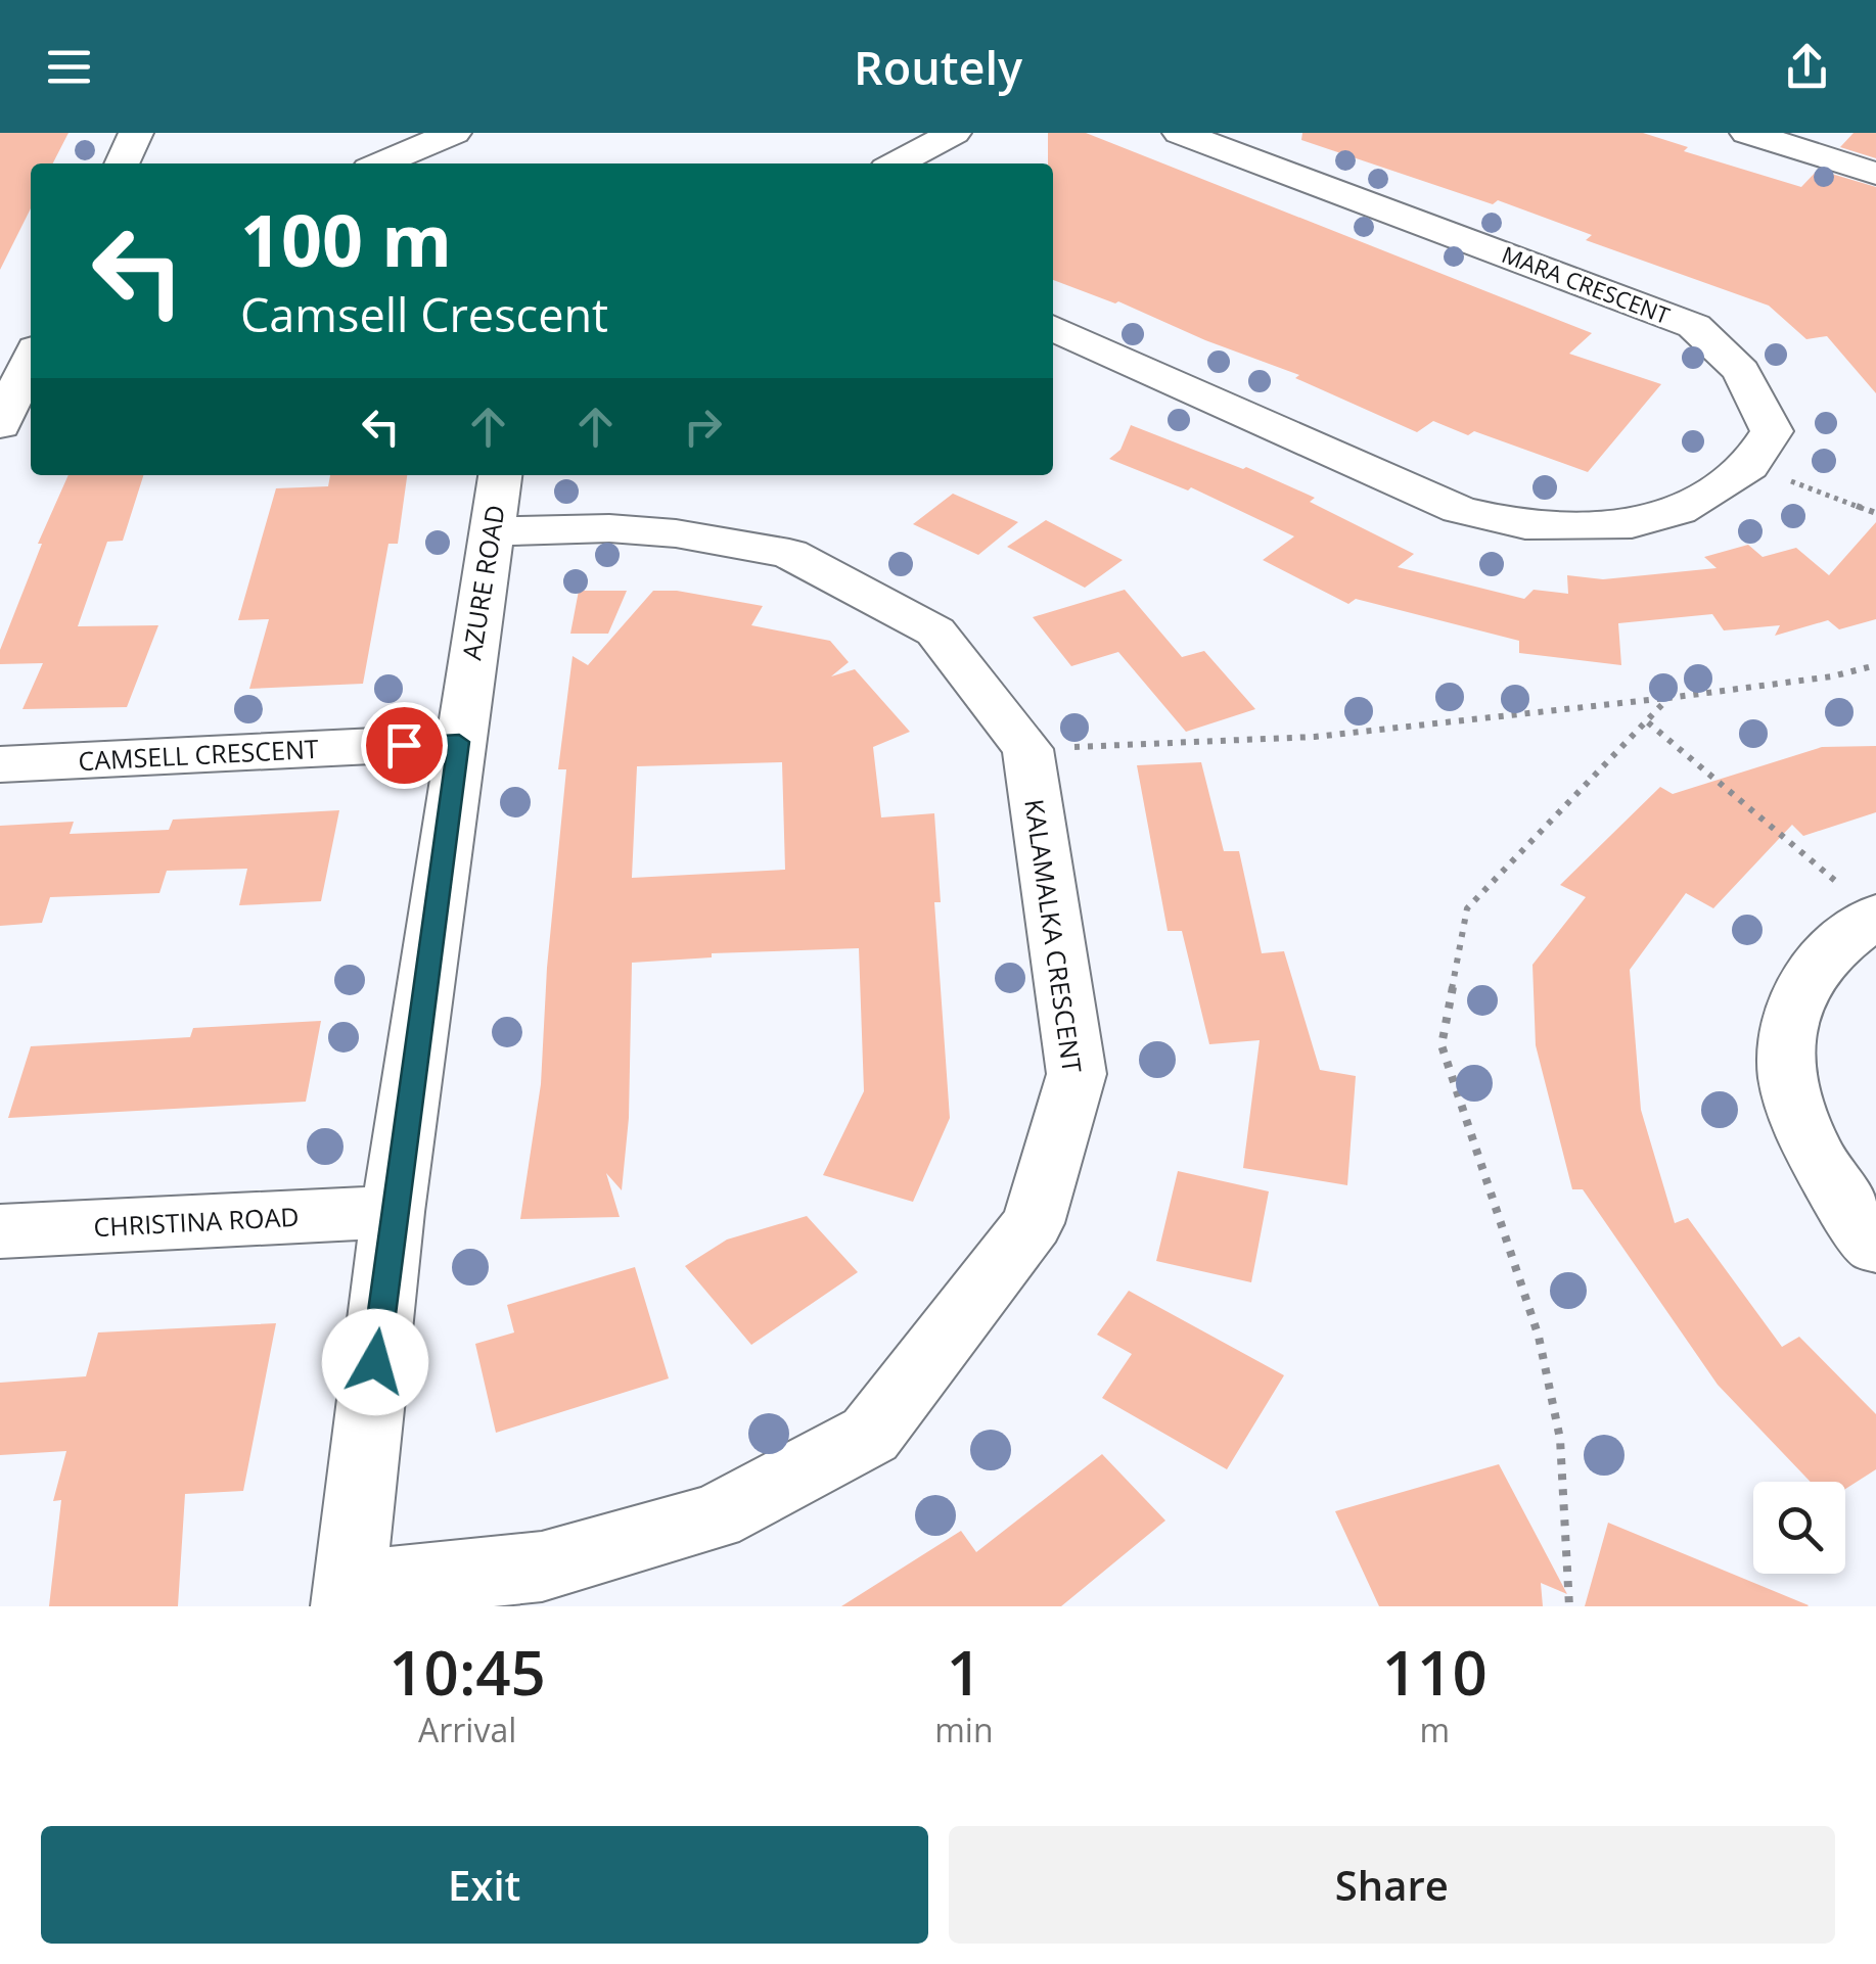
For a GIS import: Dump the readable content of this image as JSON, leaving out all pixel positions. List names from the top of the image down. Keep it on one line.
{"streets":{"street":["MARA CRESCENT","AZURE ROAD","CAMSELL CRESCENT","KALAMALKA CRESCENT","CHRISTINA ROAD"]},"crossings":[["AZURE ROAD","CAMSELL CRESCENT"],["AZURE ROAD","KALAMALKA CRESCENT"],["AZURE ROAD","CHRISTINA ROAD"]],"page":{"header":"Routely","turn":["100 m","Camsell Crescent"],"eta":["10:45","Arrival","1","min","110","m"],"buttons":["Exit","Share"]}}
